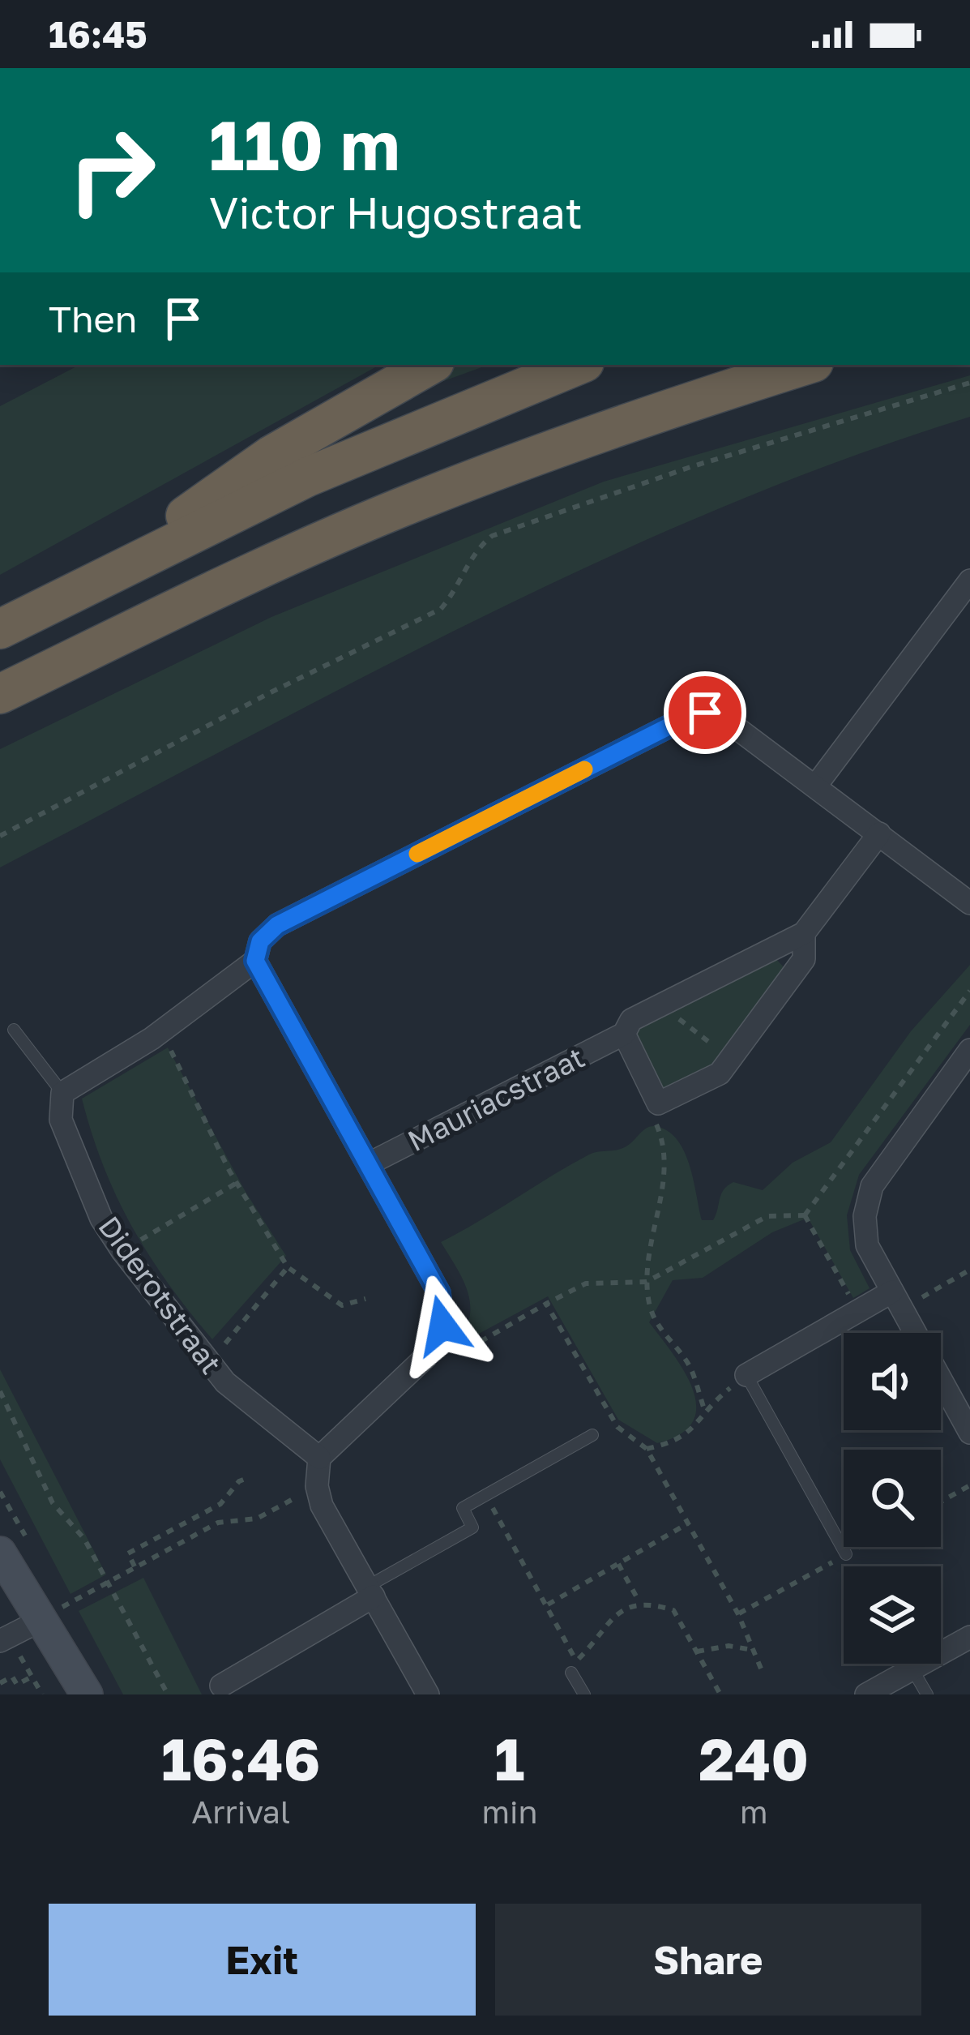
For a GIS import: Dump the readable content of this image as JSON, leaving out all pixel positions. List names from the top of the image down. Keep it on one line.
{"streets":{"street":["Mauriacstraat","Diderotstraat"]},"page":{"status":"16:45","turn":["110 m","Victor Hugostraat"],"then":"Then","eta":["16:46","Arrival","1","min","240","m"],"buttons":["Exit","Share"]}}
